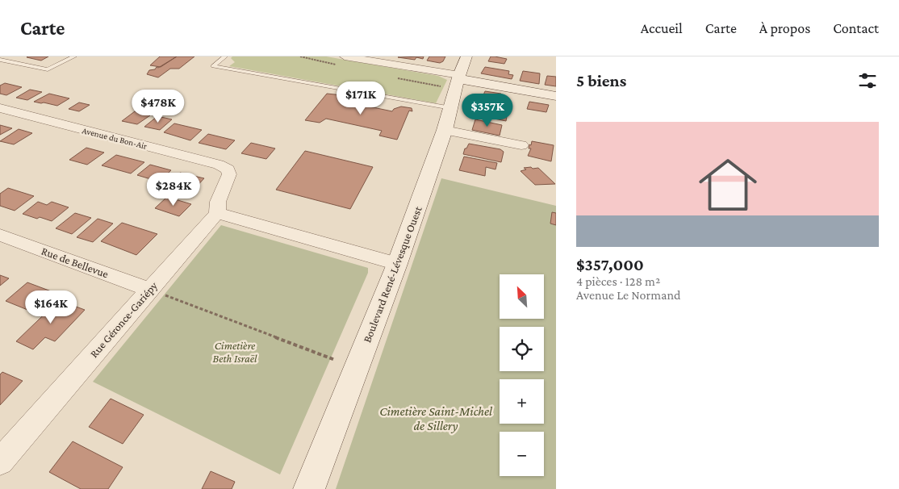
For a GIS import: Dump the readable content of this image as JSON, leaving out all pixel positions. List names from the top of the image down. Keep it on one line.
{"streets":{"main road":["Boulevard René-Lévesque Ouest"],"street":["Avenue du Bon-Air","Rue de Bellevue","Rue Géronce-Gariépy"]},"crossings":[["Avenue du Bon-Air","Rue Géronce-Gariépy"],["Rue de Bellevue","Rue Géronce-Gariépy"]],"parks":["Cimetière Beth Israël","Cimetière Saint-Michel de Sillery"],"north":"top left","page":{"header":"Carte","nav":["Accueil","Carte","À propos","Contact"],"heading":"5 biens","price":["$171K","$478K","$357K","$284K","$164K"],"list":[{"name":"$357,000","note":"4 pièces · 128 m² · Avenue Le Normand"}],"map_buttons":["+","−"]}}
